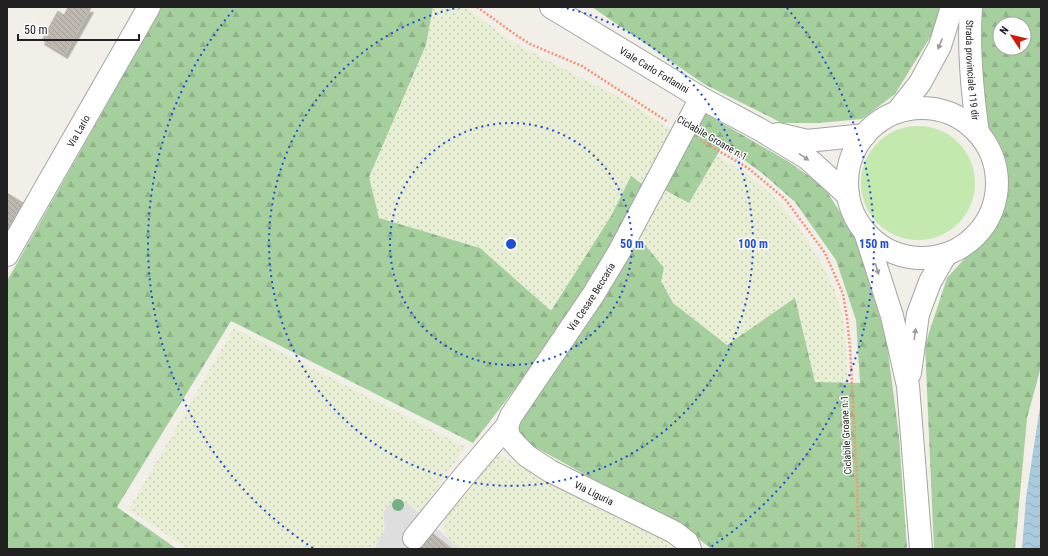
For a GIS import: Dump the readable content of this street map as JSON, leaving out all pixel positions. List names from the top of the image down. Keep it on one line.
{"streets":{"street":["Viale Carlo Forlanini","Strada provinciale 119 dir","Via Lario","Via Cesare Beccaria","Via Liguria"],"path":["Ciclabile Groane n.1"]},"crossings":[["Viale Carlo Forlanini","Via Cesare Beccaria"],["Ciclabile Groane n.1","Via Cesare Beccaria"],["Via Cesare Beccaria","Via Liguria"]],"scale_bar":"50 m","north":"top left","rings":["50 m","100 m","150 m"]}
